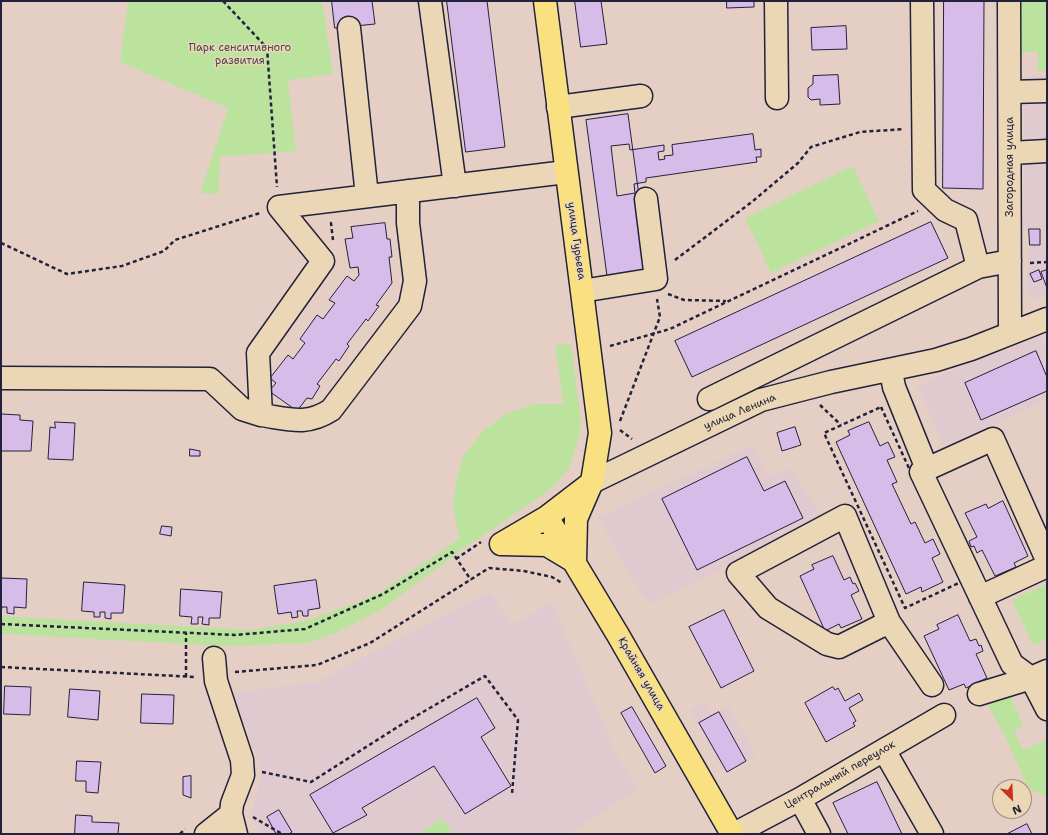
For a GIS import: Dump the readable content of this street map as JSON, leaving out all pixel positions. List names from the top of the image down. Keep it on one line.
{"streets":{"main road":["улица Гурьева","улица Ленина","Крайняя улица"],"street":["Загородная улица","Центральный переулок"]},"crossings":[["Загородная улица","улица Ленина"],["улица Гурьева","улица Ленина"],["улица Гурьева","Крайняя улица"],["улица Ленина","Крайняя улица"],["Крайняя улица","Центральный переулок"]],"parks":["Парк сенситивного развития"],"north":"bottom right"}
